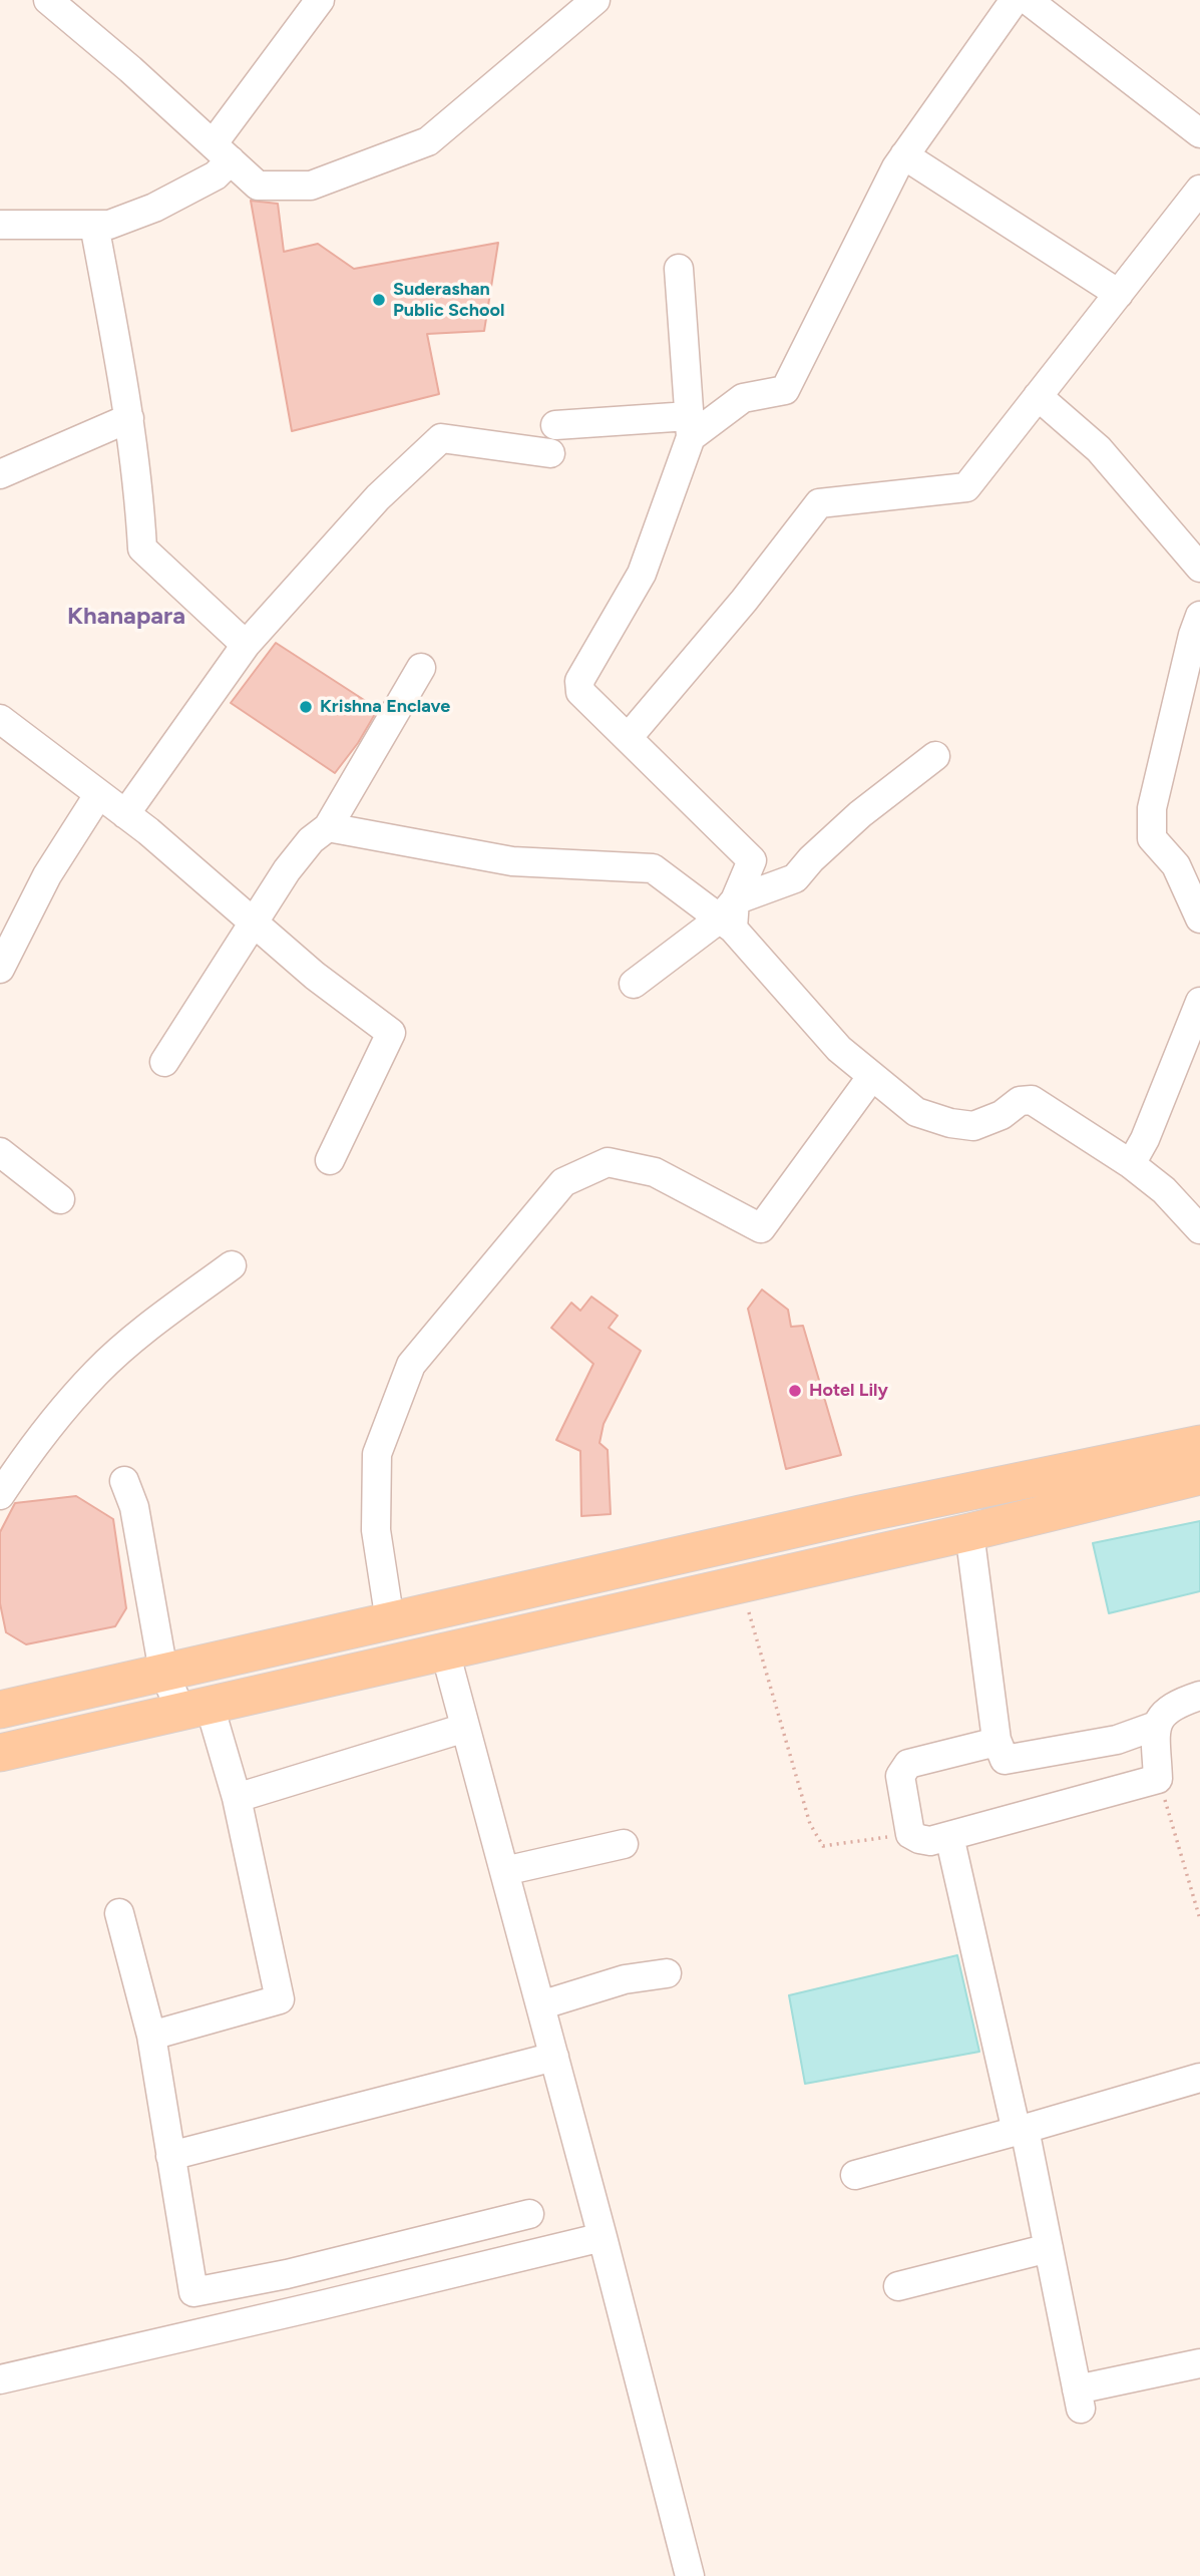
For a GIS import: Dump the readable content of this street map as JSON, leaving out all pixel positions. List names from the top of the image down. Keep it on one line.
{"districts":["Khanapara"],"places":["Suderashan Public School","Krishna Enclave","Hotel Lily"]}
